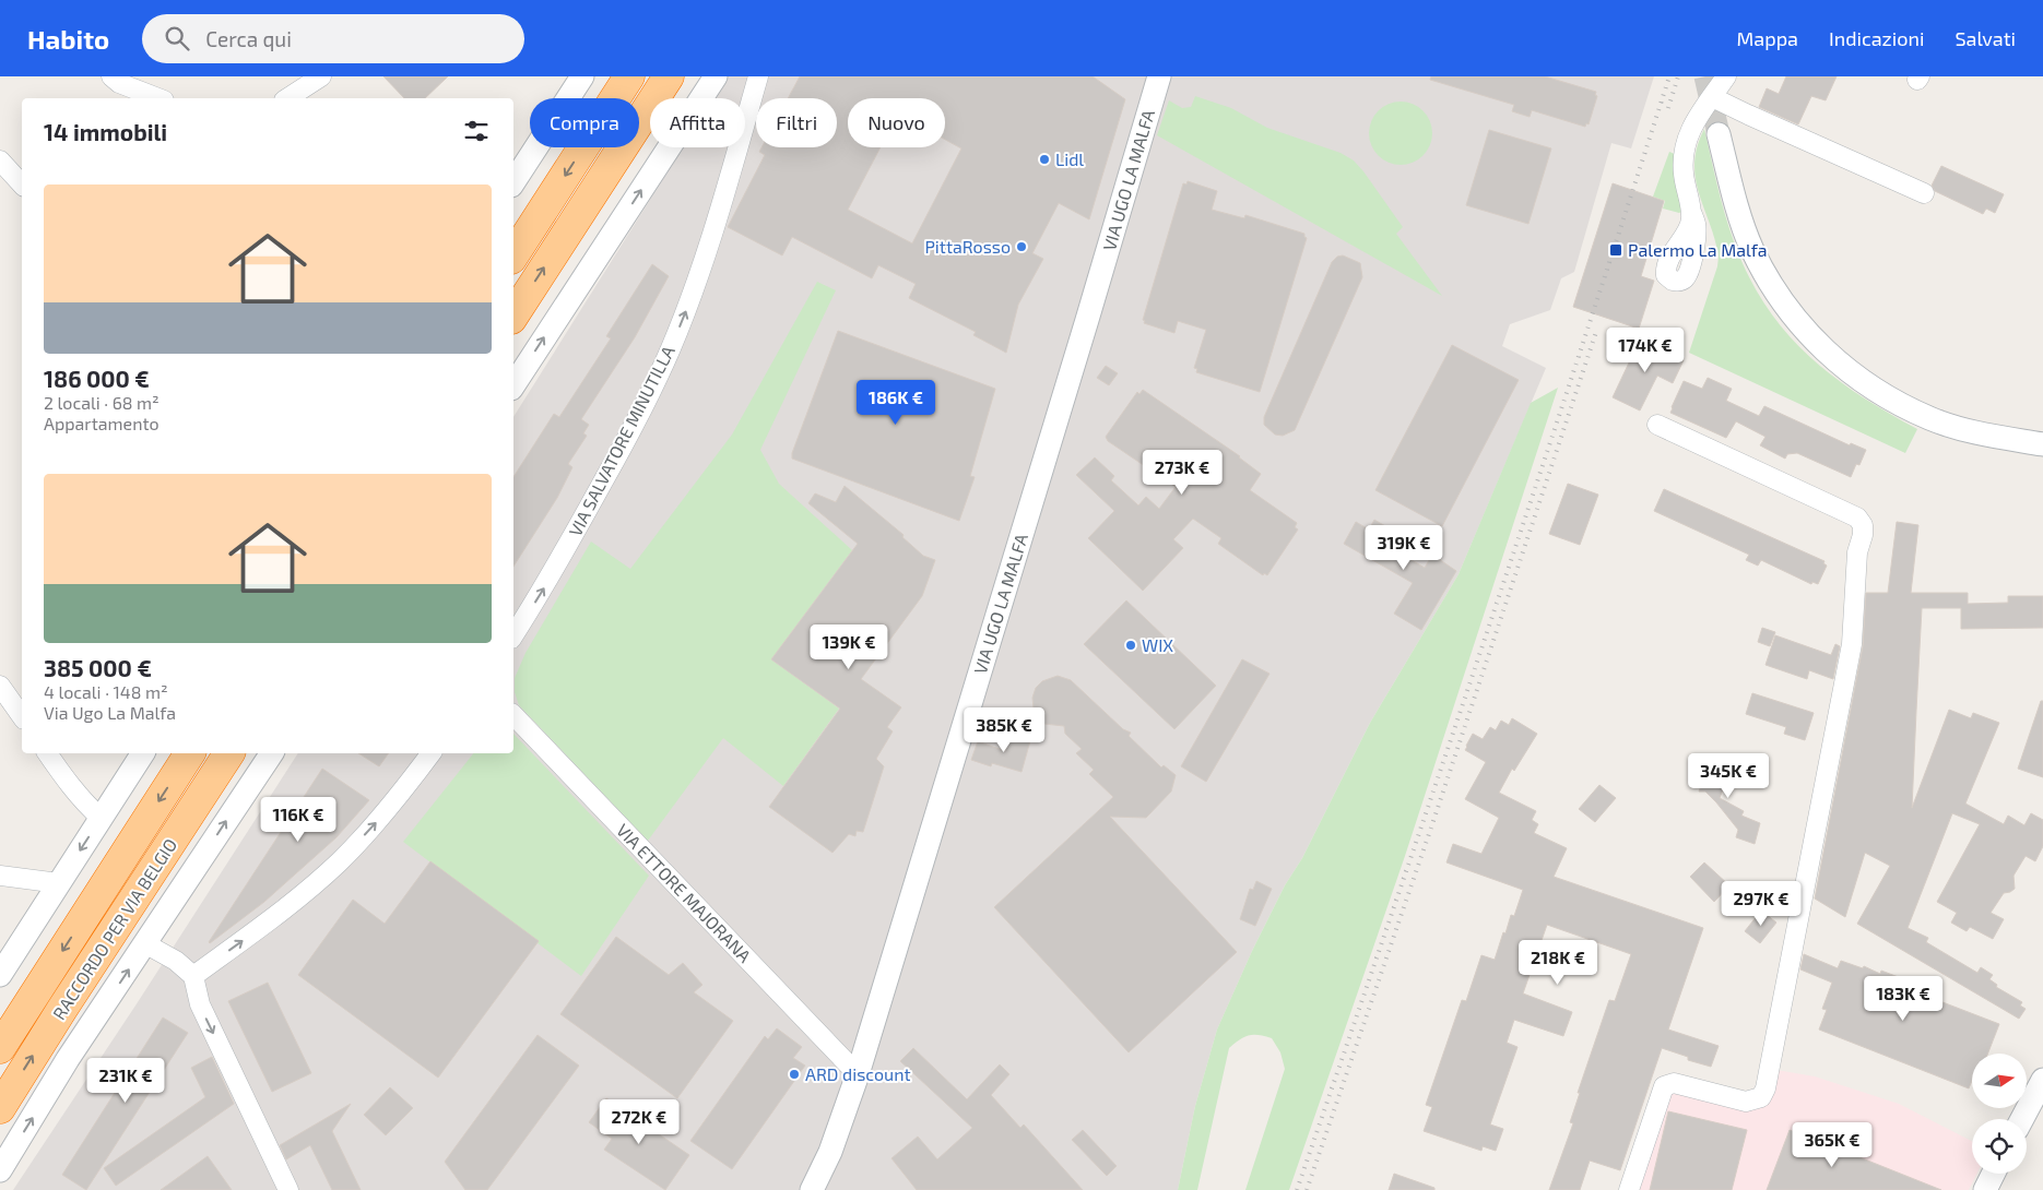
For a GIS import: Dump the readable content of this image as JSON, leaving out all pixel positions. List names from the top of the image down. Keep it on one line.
{"streets":{"highway":["RACCORDO PER VIA BELGIO"],"street":["VIA UGO LA MALFA","VIA SALVATORE MINUTILLA","VIA ETTORE MAJORANA"]},"crossings":[["VIA UGO LA MALFA","VIA ETTORE MAJORANA"]],"places":{"other":["Lidl","PittaRosso","WIX","ARD discount"],"transit":["Palermo La Malfa"]},"north":"right","page":{"header":"Habito","search":"Cerca qui","nav":["Mappa","Indicazioni","Salvati"],"chip":["Compra","Affitta","Filtri","Nuovo"],"heading":"14 immobili","list":[{"name":"186 000 €","note":"2 locali · 68 m² · Appartamento"},{"name":"385 000 €","note":"4 locali · 148 m² · Via Ugo La Malfa"}],"price":["174K €","186K €","273K €","319K €","139K €","385K €","345K €","116K €","297K €","218K €","183K €","231K €","272K €","365K €"]}}
